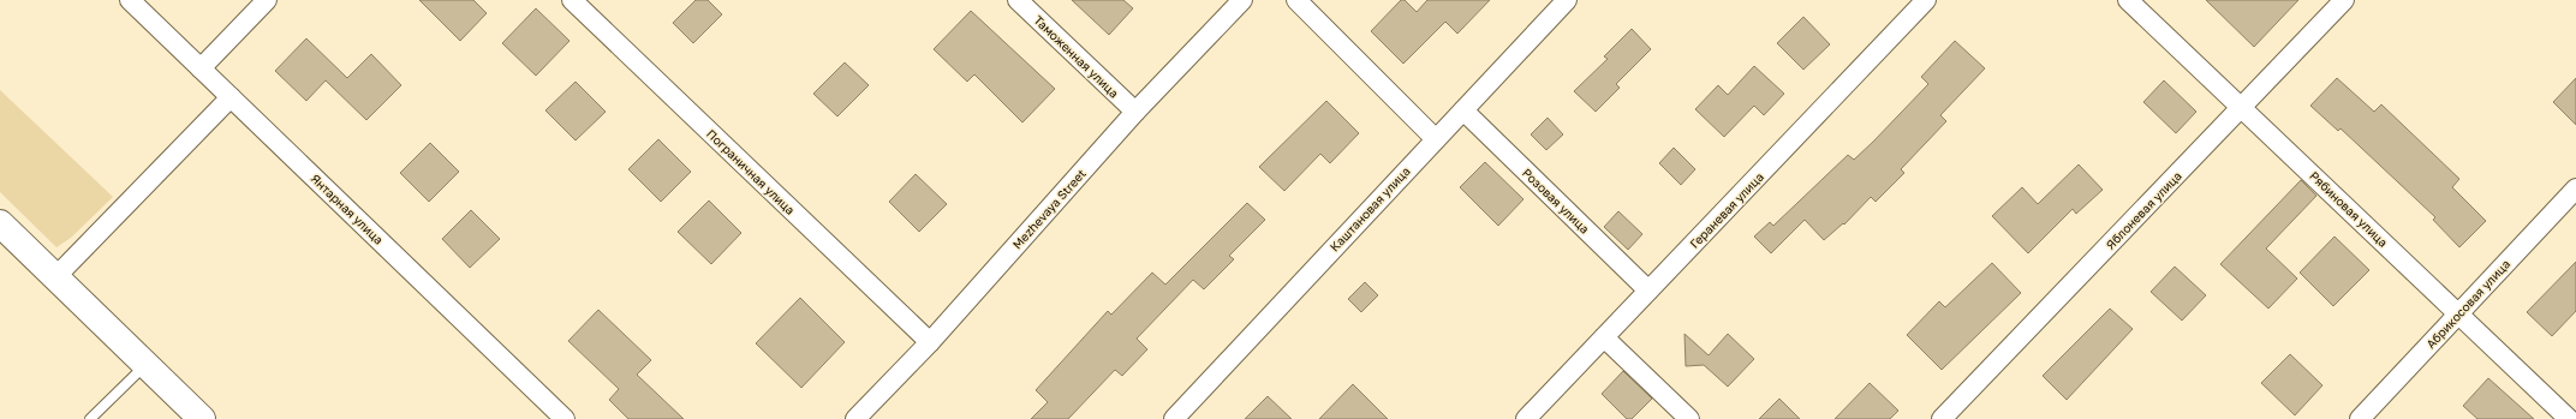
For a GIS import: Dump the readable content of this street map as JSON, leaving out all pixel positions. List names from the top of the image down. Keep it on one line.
{"streets":{"street":["Таможенная улица","Пограничная улица","Розовая улица","Янтарная улица","Mezhevaya Street","Каштановая улица","Рябиновая улица","Гераневая улица","Яблоневая улица","Абрикосовая улица"]},"crossings":[["Таможенная улица","Mezhevaya Street"],["Пограничная улица","Mezhevaya Street"],["Розовая улица","Каштановая улица"],["Розовая улица","Гераневая улица"],["Рябиновая улица","Яблоневая улица"],["Рябиновая улица","Абрикосовая улица"]]}
